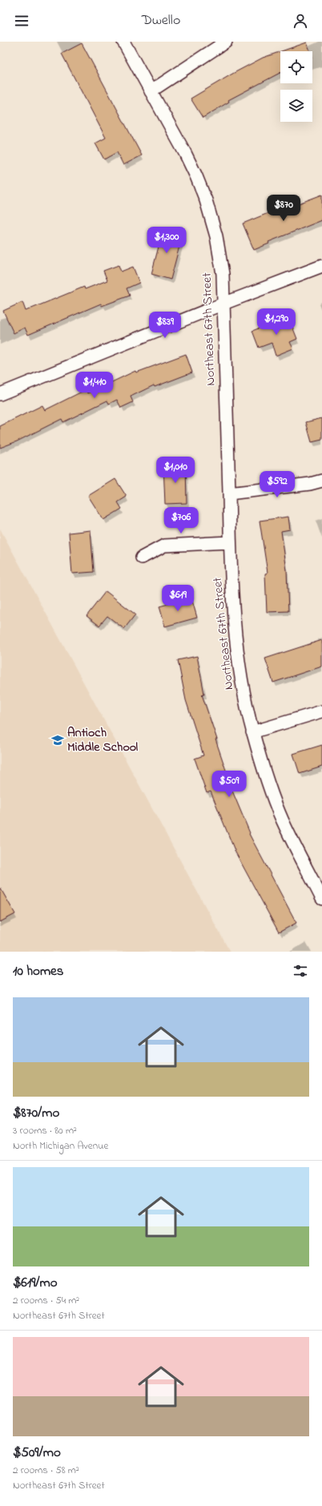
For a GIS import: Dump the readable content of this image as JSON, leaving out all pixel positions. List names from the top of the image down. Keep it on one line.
{"streets":{"street":["Northeast 67th Street"]},"places":{"school or university":["Antioch Middle School"]},"page":{"header":"Dwello","price":["$870","$1,300","$1,290","$839","$1,410","$1,010","$592","$706","$619","$509"],"heading":"10 homes","list":[{"name":"$870/mo","note":"3 rooms · 80 m² · North Michigan Avenue"},{"name":"$619/mo","note":"2 rooms · 54 m² · Northeast 67th Street"},{"name":"$509/mo","note":"2 rooms · 58 m² · Northeast 67th Street"}]}}
